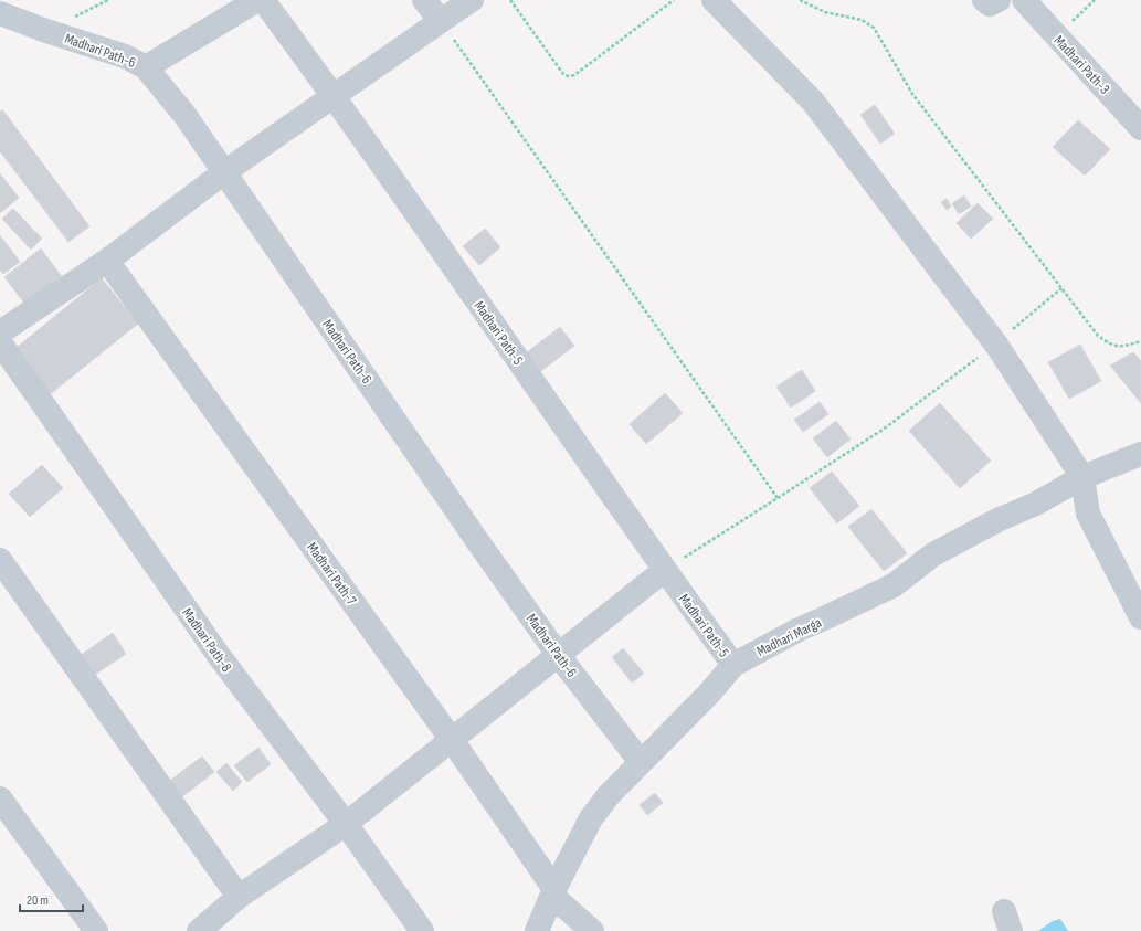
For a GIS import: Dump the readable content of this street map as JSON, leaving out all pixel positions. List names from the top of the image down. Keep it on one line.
{"streets":{"street":["Madhari Path-6","Madhari Path-3","Madhari Path-5","Madhari Path-7","Madhari Marga","Madhari Path-8"]},"crossings":[["Madhari Path-6","Madhari Marga"],["Madhari Path-5","Madhari Marga"],["Madhari Path-7","Madhari Marga"]],"scale_bar":"20 m"}
